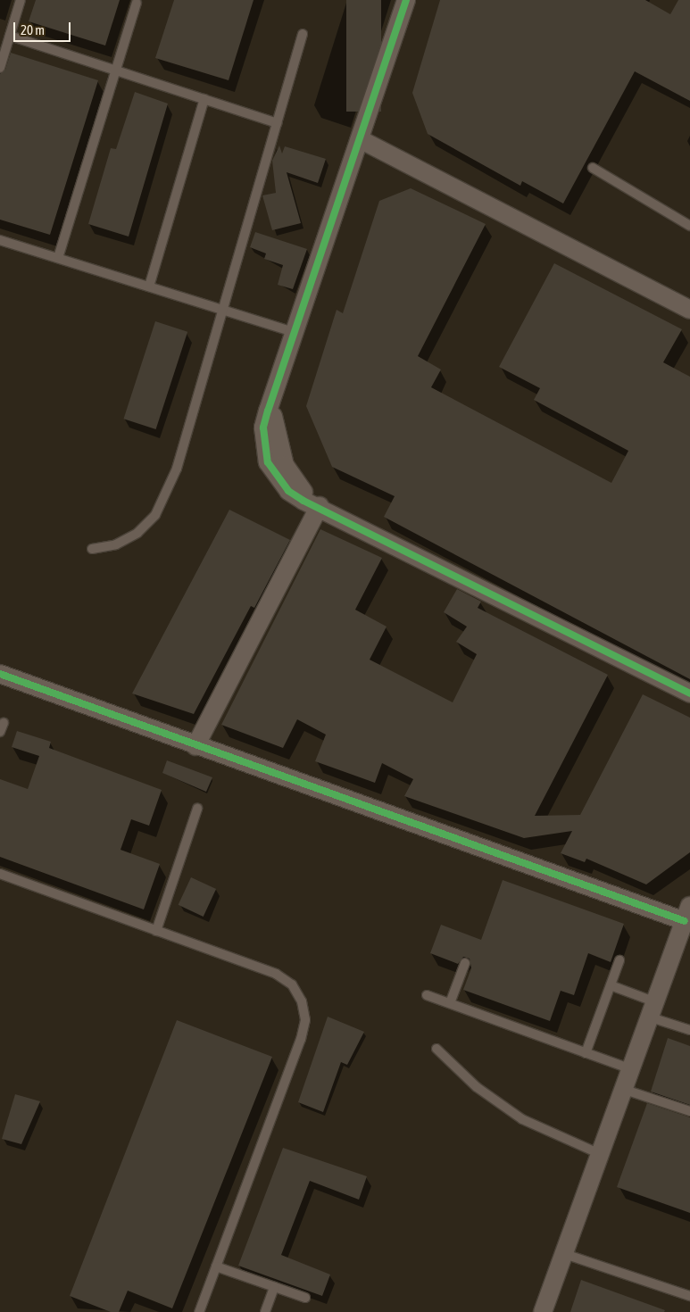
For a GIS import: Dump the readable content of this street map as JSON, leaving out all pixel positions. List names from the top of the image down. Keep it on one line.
{"scale_bar":"20 m"}
